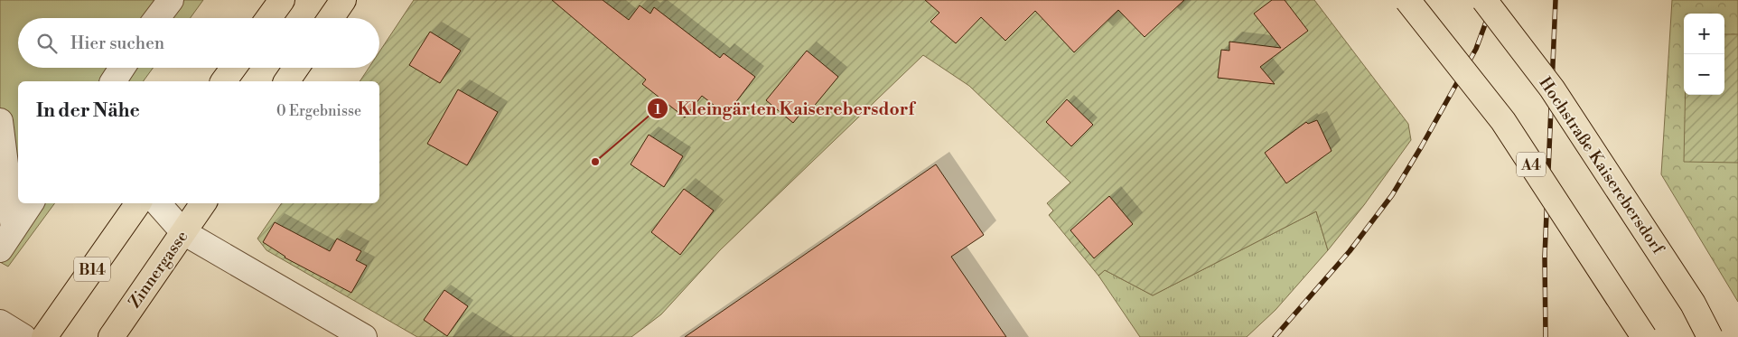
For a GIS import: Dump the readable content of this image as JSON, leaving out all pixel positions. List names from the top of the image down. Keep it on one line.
{"streets":{"main road":["A4","Hochstraße Kaiserebersdorf","B14","Zinnergasse"]},"places":["Kleingärten Kaiserebersdorf"],"page":{"map_buttons":["+","−"],"search":"Hier suchen","heading":["In der Nähe","0 Ergebnisse"]}}
